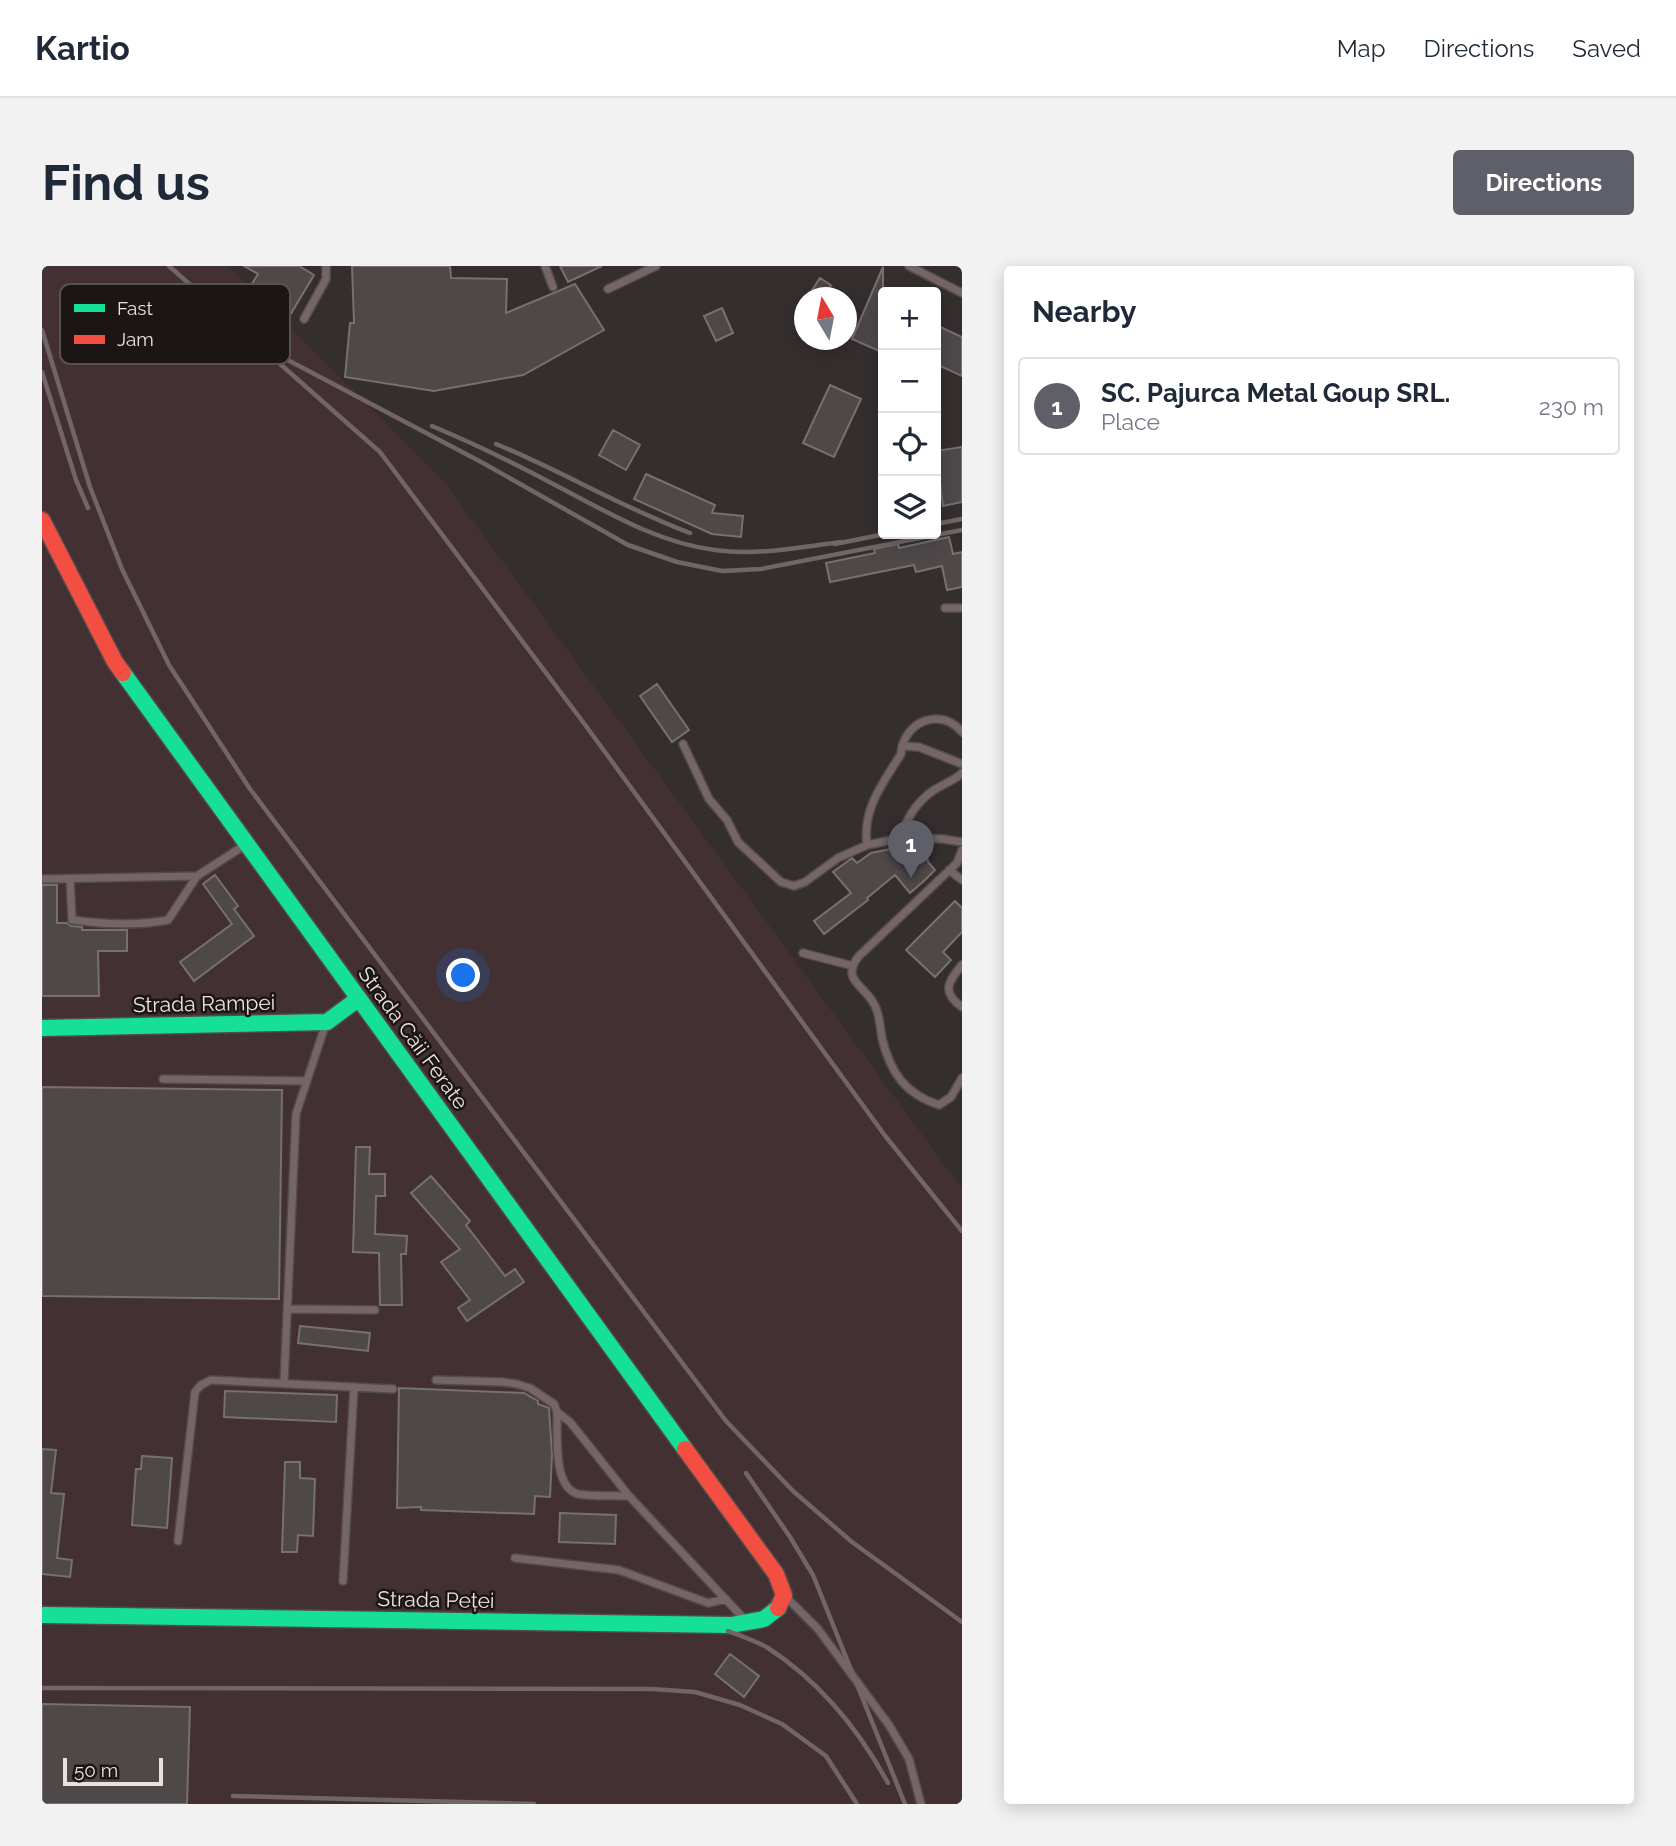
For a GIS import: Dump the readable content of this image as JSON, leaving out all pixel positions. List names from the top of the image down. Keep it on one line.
{"streets":{"street":["Strada Rampei","Strada Căii Ferate","Strada Peței"]},"crossings":[["Strada Căii Ferate","Strada Peței"]],"legend":["Fast","Jam"],"scale_bar":"50 m","north":"top","page":{"header":"Kartio","nav":["Map","Directions","Saved"],"buttons":"Directions","title":"Find us","heading":"Nearby","map_buttons":["+","−"],"list":[{"mark":"1","name":"SC. Pajurca Metal Goup SRL.","note":"Place","value":"230 m"}],"pins":"1","scale":"50 m"}}
